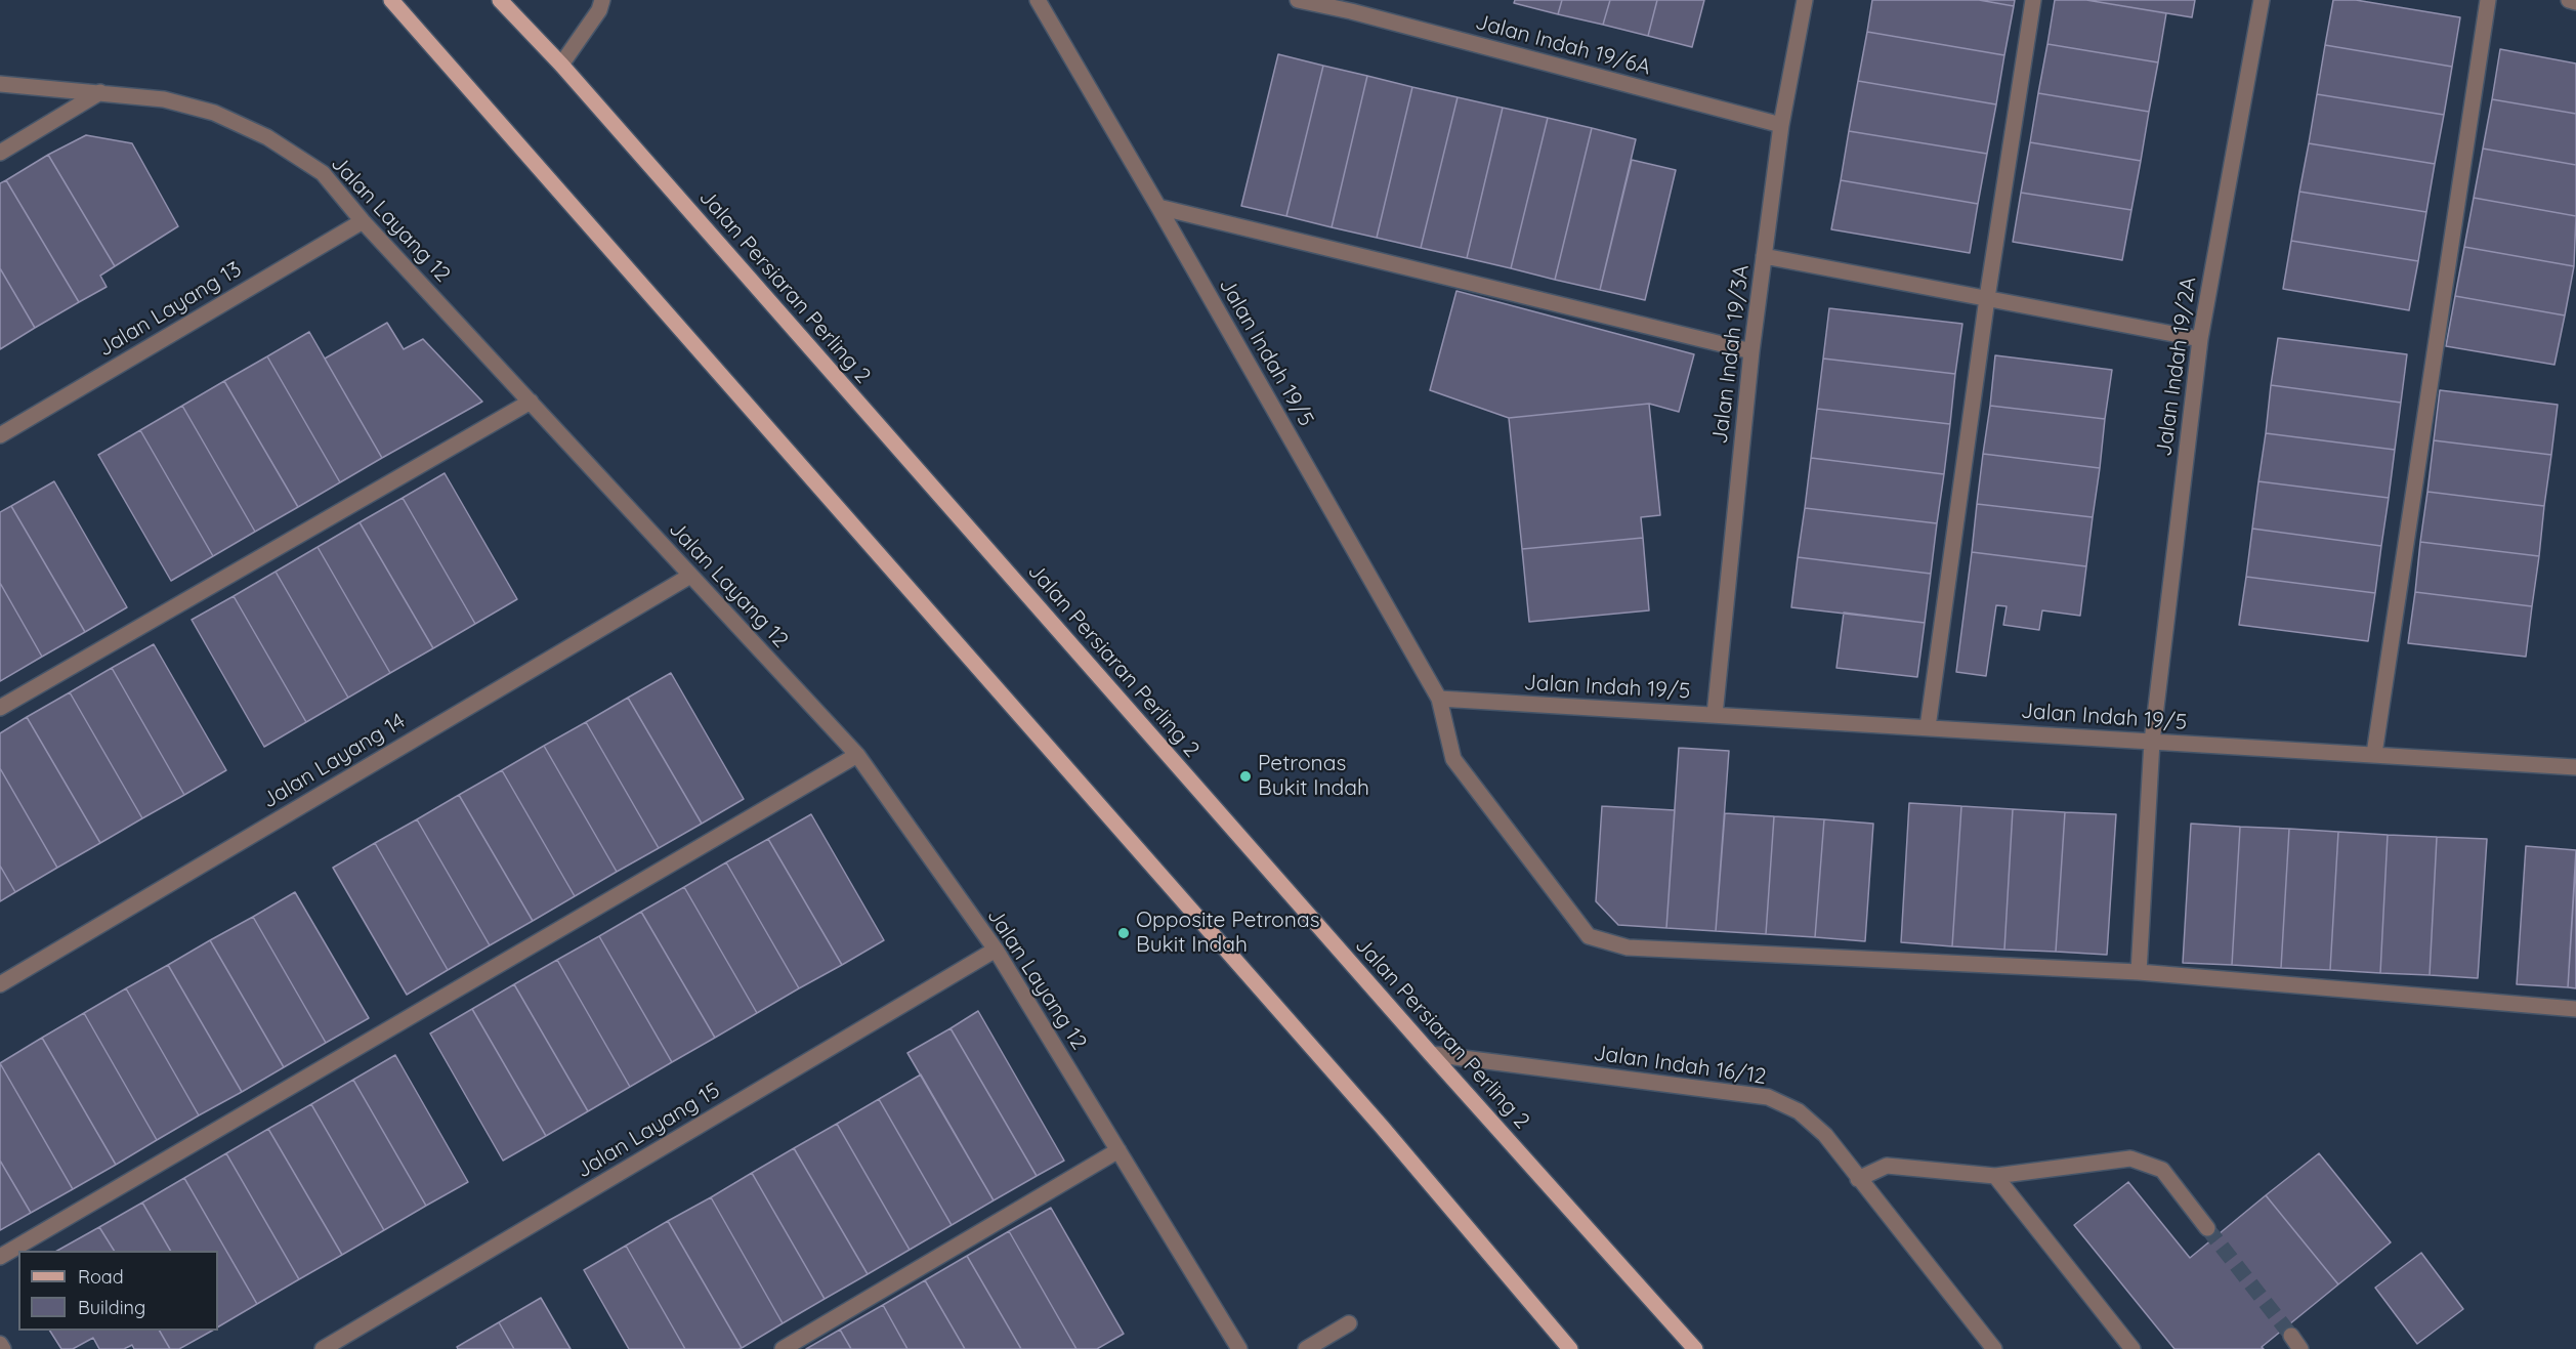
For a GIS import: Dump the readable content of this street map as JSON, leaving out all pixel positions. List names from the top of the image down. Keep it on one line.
{"streets":{"main road":["Jalan Persiaran Perling 2"],"street":["Jalan Indah 19/6A","Jalan Layang 12","Jalan Layang 13","Jalan Indah 19/5","Jalan Indah 19/3A","Jalan Indah 19/2A","Jalan Layang 14","Jalan Indah 16/12","Jalan Layang 15"]},"crossings":[["Jalan Indah 19/6A","Jalan Indah 19/3A"],["Jalan Layang 12","Jalan Layang 13"],["Jalan Layang 12","Jalan Layang 14"],["Jalan Layang 12","Jalan Layang 15"],["Jalan Persiaran Perling 2","Jalan Indah 16/12"],["Jalan Indah 19/5","Jalan Indah 19/3A"],["Jalan Indah 19/5","Jalan Indah 19/2A"]],"places":["Petronas Bukit Indah","Opposite Petronas Bukit Indah"],"legend":["Road","Building"]}
